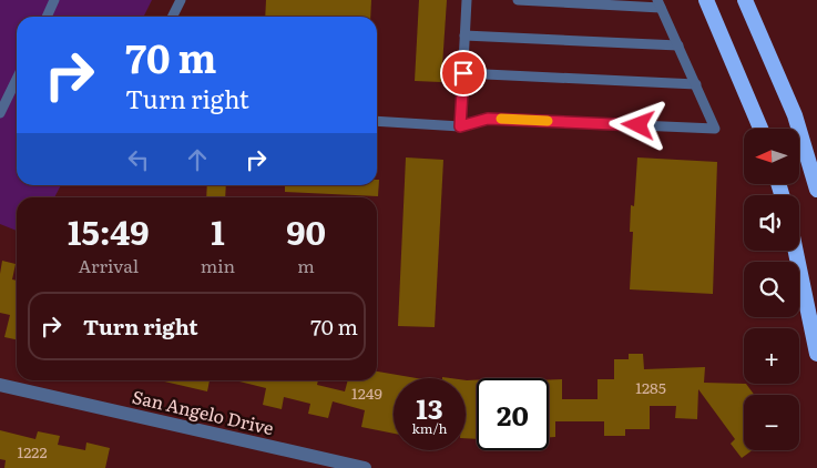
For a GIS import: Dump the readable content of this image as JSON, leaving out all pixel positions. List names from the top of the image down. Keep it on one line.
{"streets":{"street":["San Angelo Drive"]},"house_numbers":["1285","1249","1222"],"north":"left","page":{"turn":["70 m","Turn right"],"map_buttons":["+","−"],"eta":["15:49","Arrival","1","min","90","m"],"list":[{"name":"Turn right","value":"70 m"}],"speed":"13 km/h","limit":"20"}}
